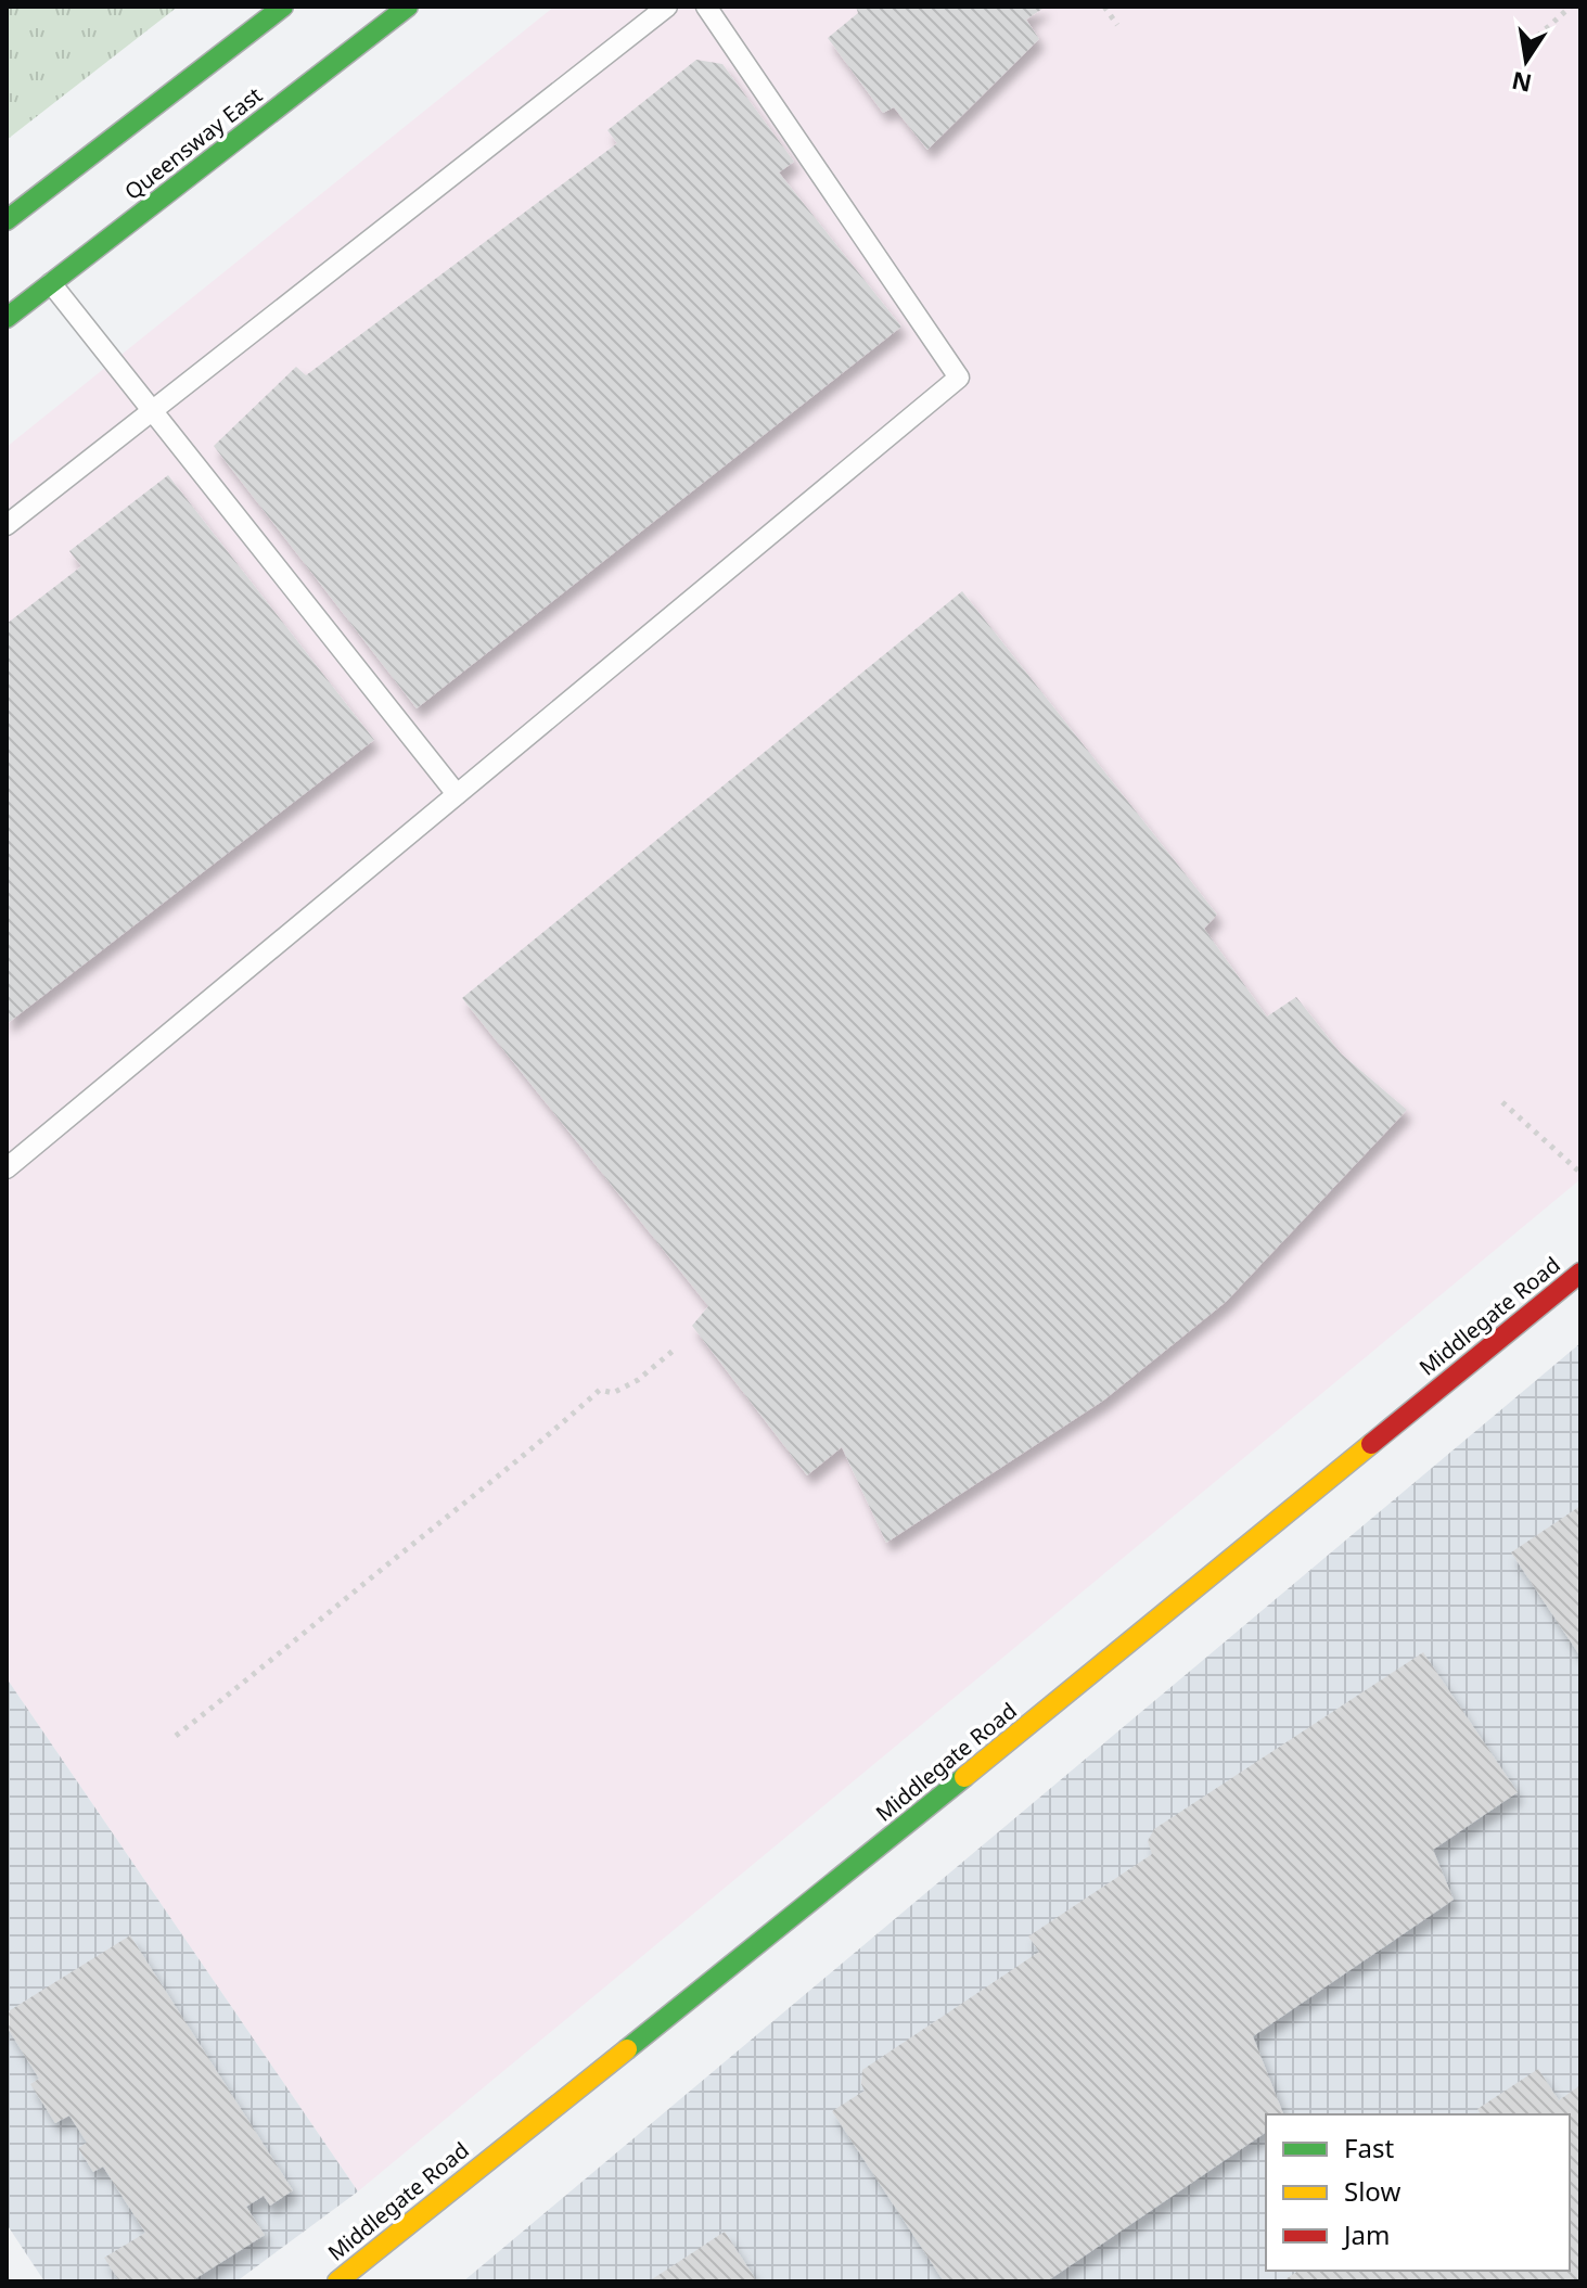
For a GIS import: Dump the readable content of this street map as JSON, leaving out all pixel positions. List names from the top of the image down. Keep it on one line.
{"streets":{"street":["Queensway East","Middlegate Road"]},"legend":["Fast","Slow","Jam"],"north":"bottom"}
